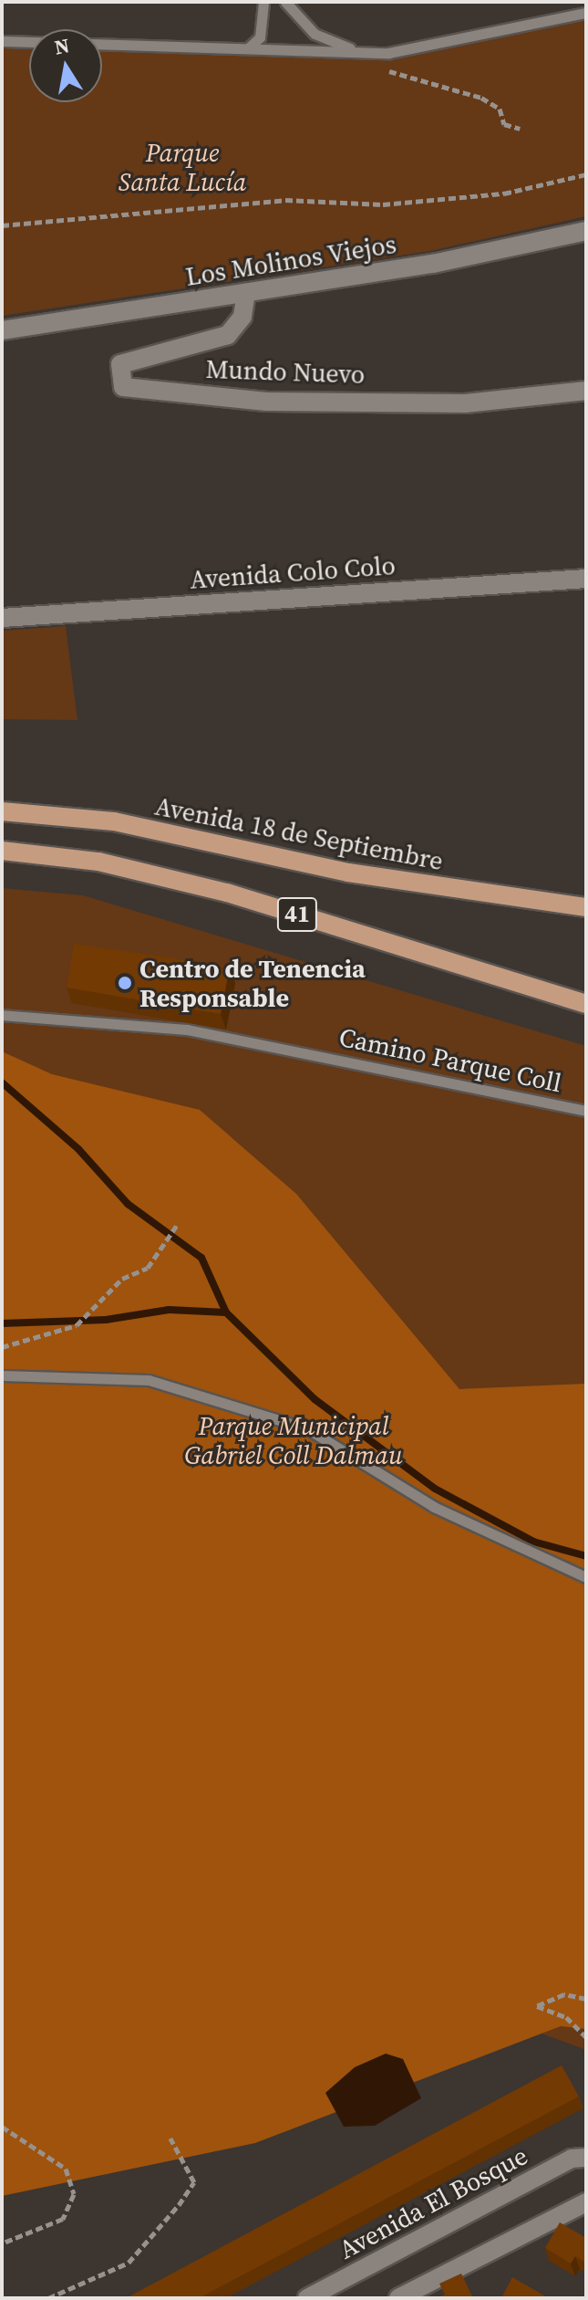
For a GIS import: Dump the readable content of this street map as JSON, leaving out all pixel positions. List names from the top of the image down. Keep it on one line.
{"streets":{"main road":["Avenida 18 de Septiembre","41"],"street":["Los Molinos Viejos","Mundo Nuevo","Avenida Colo Colo","Avenida El Bosque"],"lane":["Camino Parque Coll"]},"crossings":[["Los Molinos Viejos","Mundo Nuevo"]],"parks":["Parque Santa Lucía","Parque Municipal Gabriel Coll Dalmau"],"places":["Centro de Tenencia Responsable"],"north":"top"}
